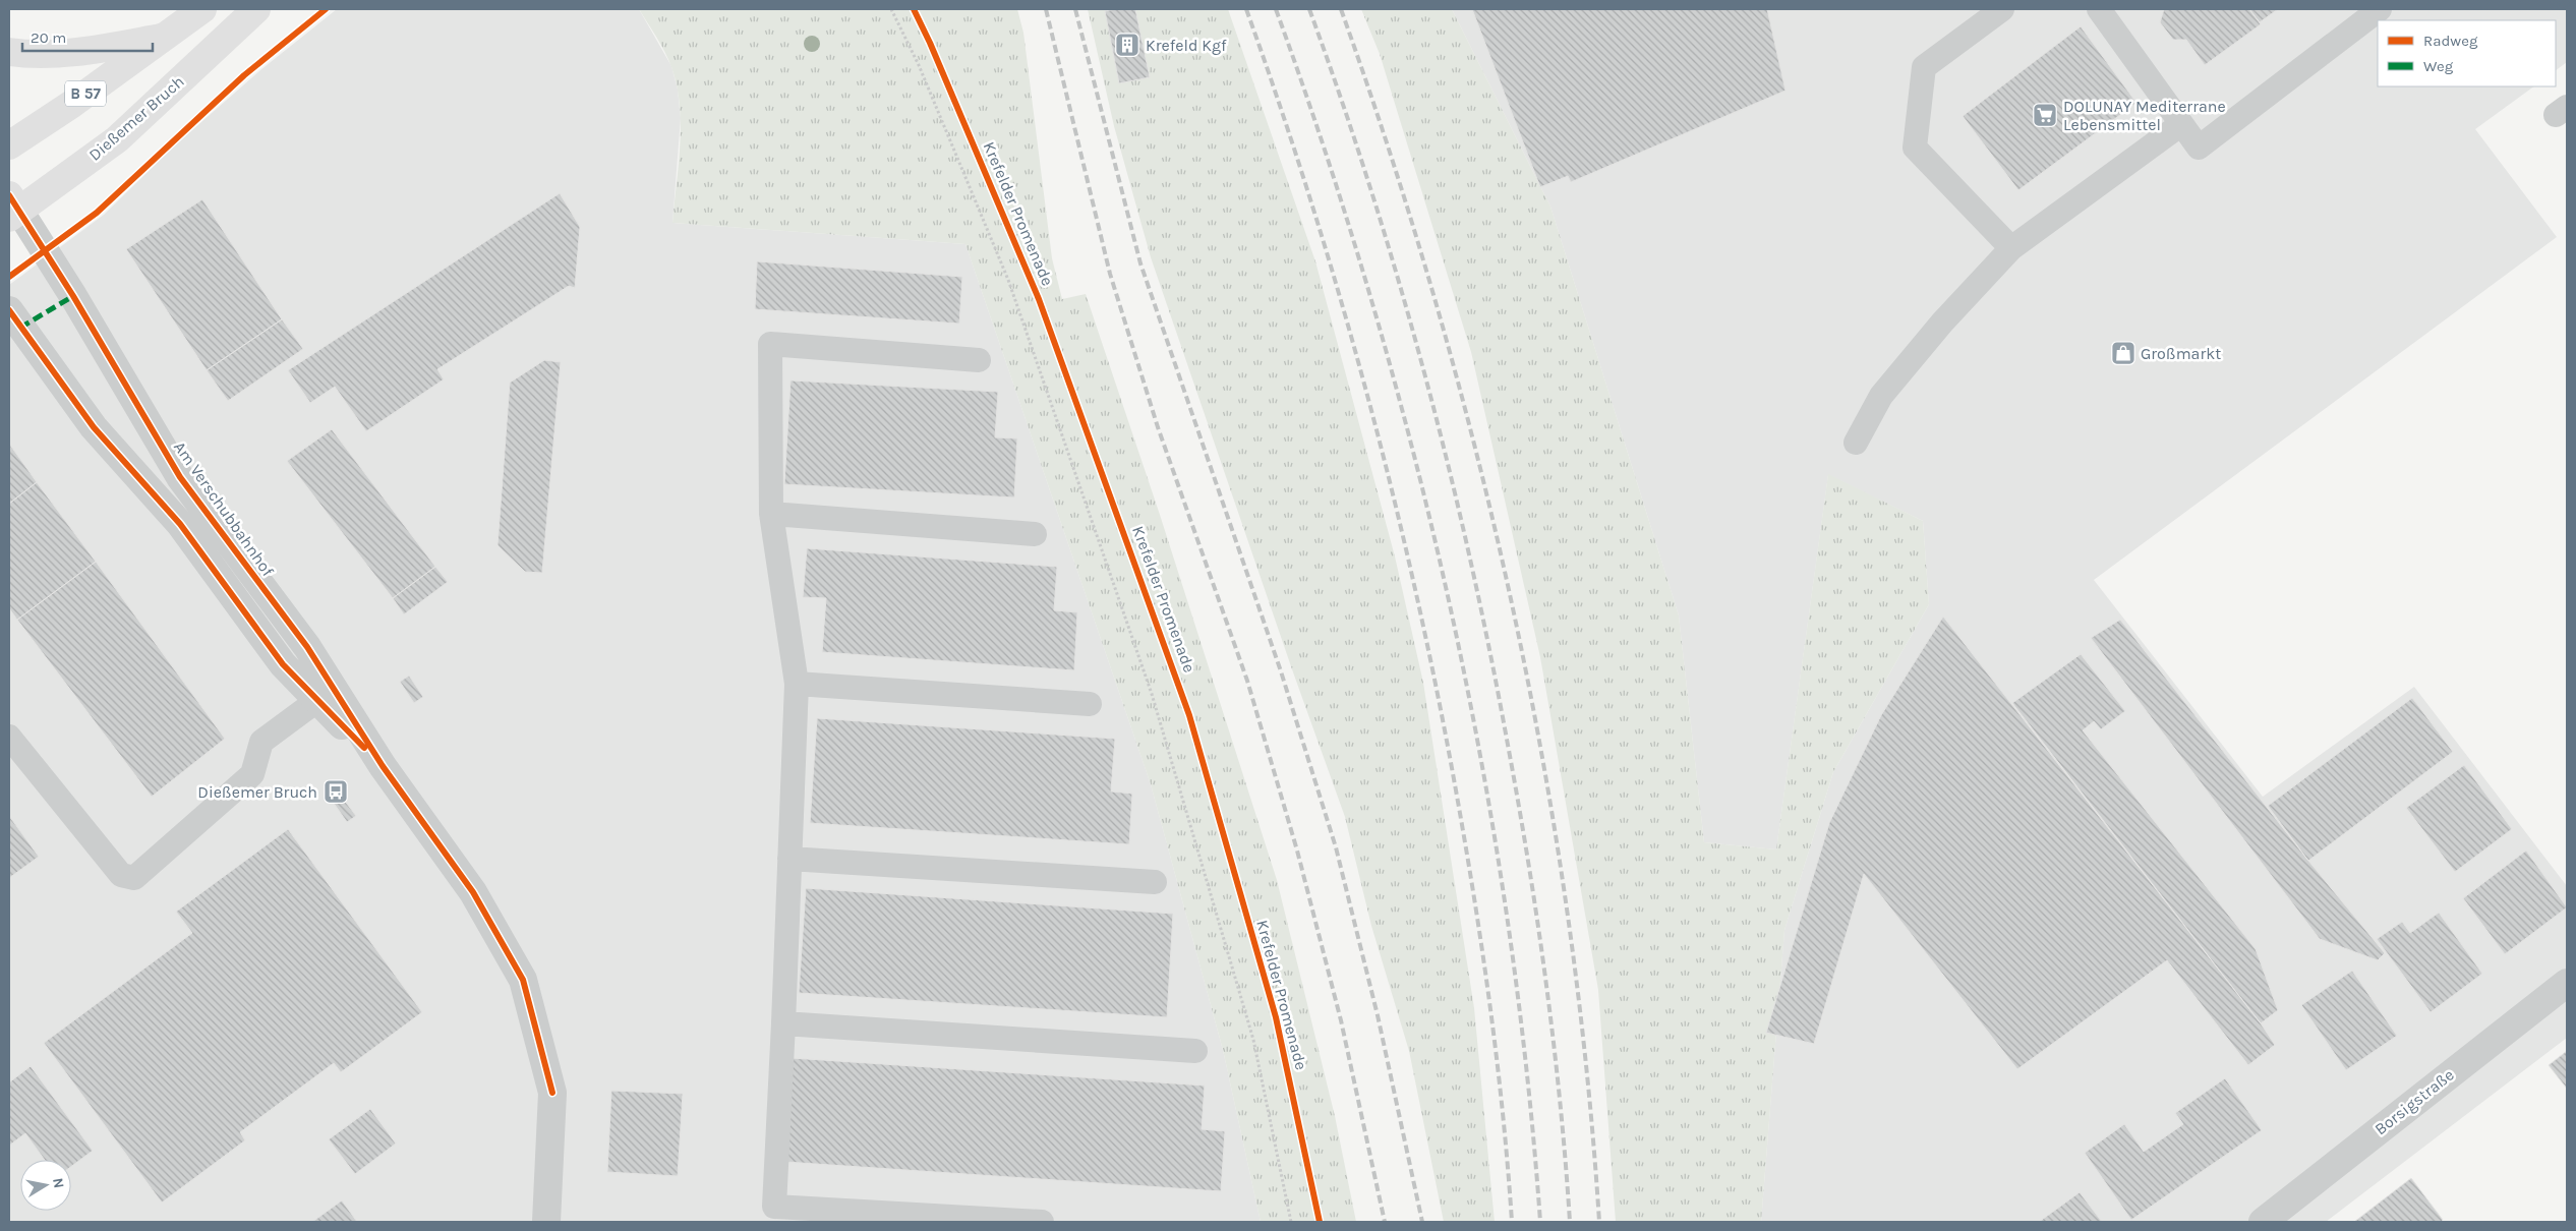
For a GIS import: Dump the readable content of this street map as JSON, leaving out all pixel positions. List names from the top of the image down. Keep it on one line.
{"streets":{"main road":["B 57","Dießemer Bruch"],"street":["Am Verschubbahnhof","Borsigstraße"],"cycle path":["Krefelder Promenade"]},"crossings":[["Dießemer Bruch","Am Verschubbahnhof"]],"places":{"building":["Krefeld Kgf"],"supermarket":["DOLUNAY Mediterrane Lebensmittel"],"shop":["Großmarkt"],"bus stop":["Dießemer Bruch"]},"legend":["Radweg","Weg"],"scale_bar":"20 m","north":"right"}
